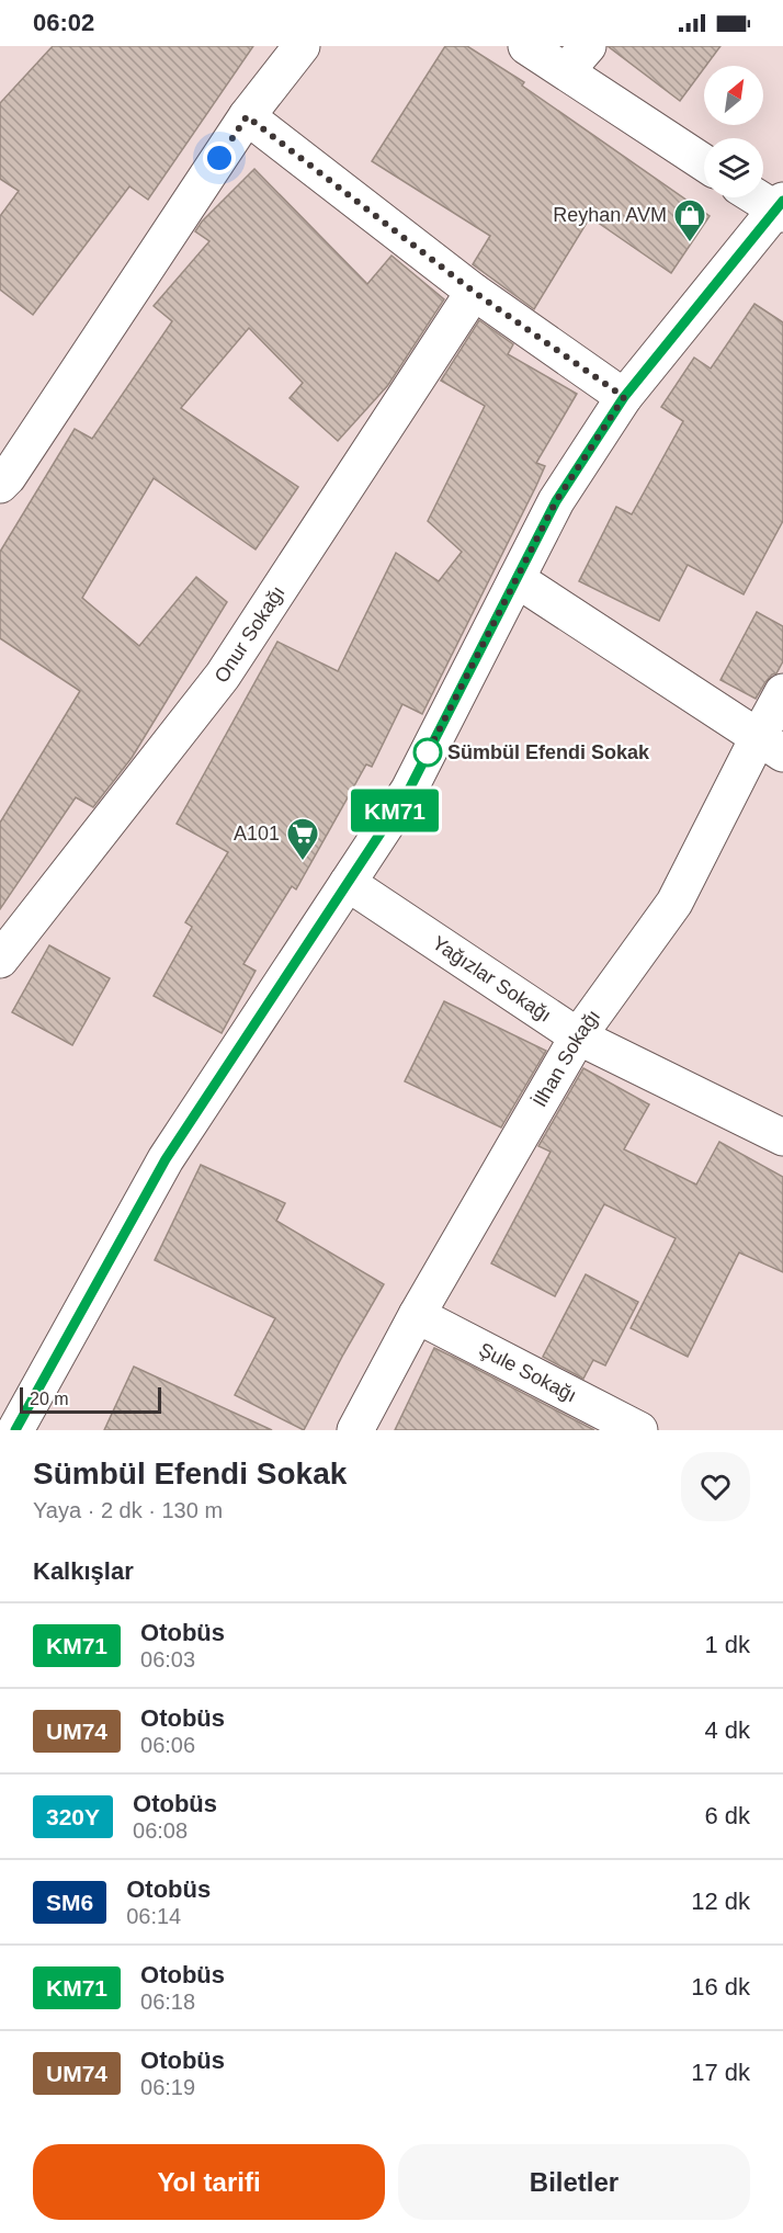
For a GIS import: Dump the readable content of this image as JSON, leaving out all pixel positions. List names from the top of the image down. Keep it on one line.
{"streets":{"street":["Onur Sokağı","Yağızlar Sokağı","İlhan Sokağı","Şule Sokağı"]},"crossings":[["Yağızlar Sokağı","İlhan Sokağı"],["İlhan Sokağı","Şule Sokağı"]],"places":{"shop":["Reyhan AVM"],"other":["Sümbül Efendi Sokak"],"supermarket":["A101"]},"lines":["bus line KM71"],"scale_bar":"20 m","north":"top right","page":{"status":"06:02","on_map":"KM71","scale":"20 m","heading":[["Sümbül Efendi Sokak","Yaya · 2 dk · 130 m"],"Kalkışlar"],"list":[{"mark":"KM71","name":"Otobüs","note":"06:03","value":"1 dk"},{"mark":"UM74","name":"Otobüs","note":"06:06","value":"4 dk"},{"mark":"320Y","name":"Otobüs","note":"06:08","value":"6 dk"},{"mark":"SM6","name":"Otobüs","note":"06:14","value":"12 dk"},{"mark":"KM71","name":"Otobüs","note":"06:18","value":"16 dk"},{"mark":"UM74","name":"Otobüs","note":"06:19","value":"17 dk"}],"buttons":["Yol tarifi","Biletler"]}}
